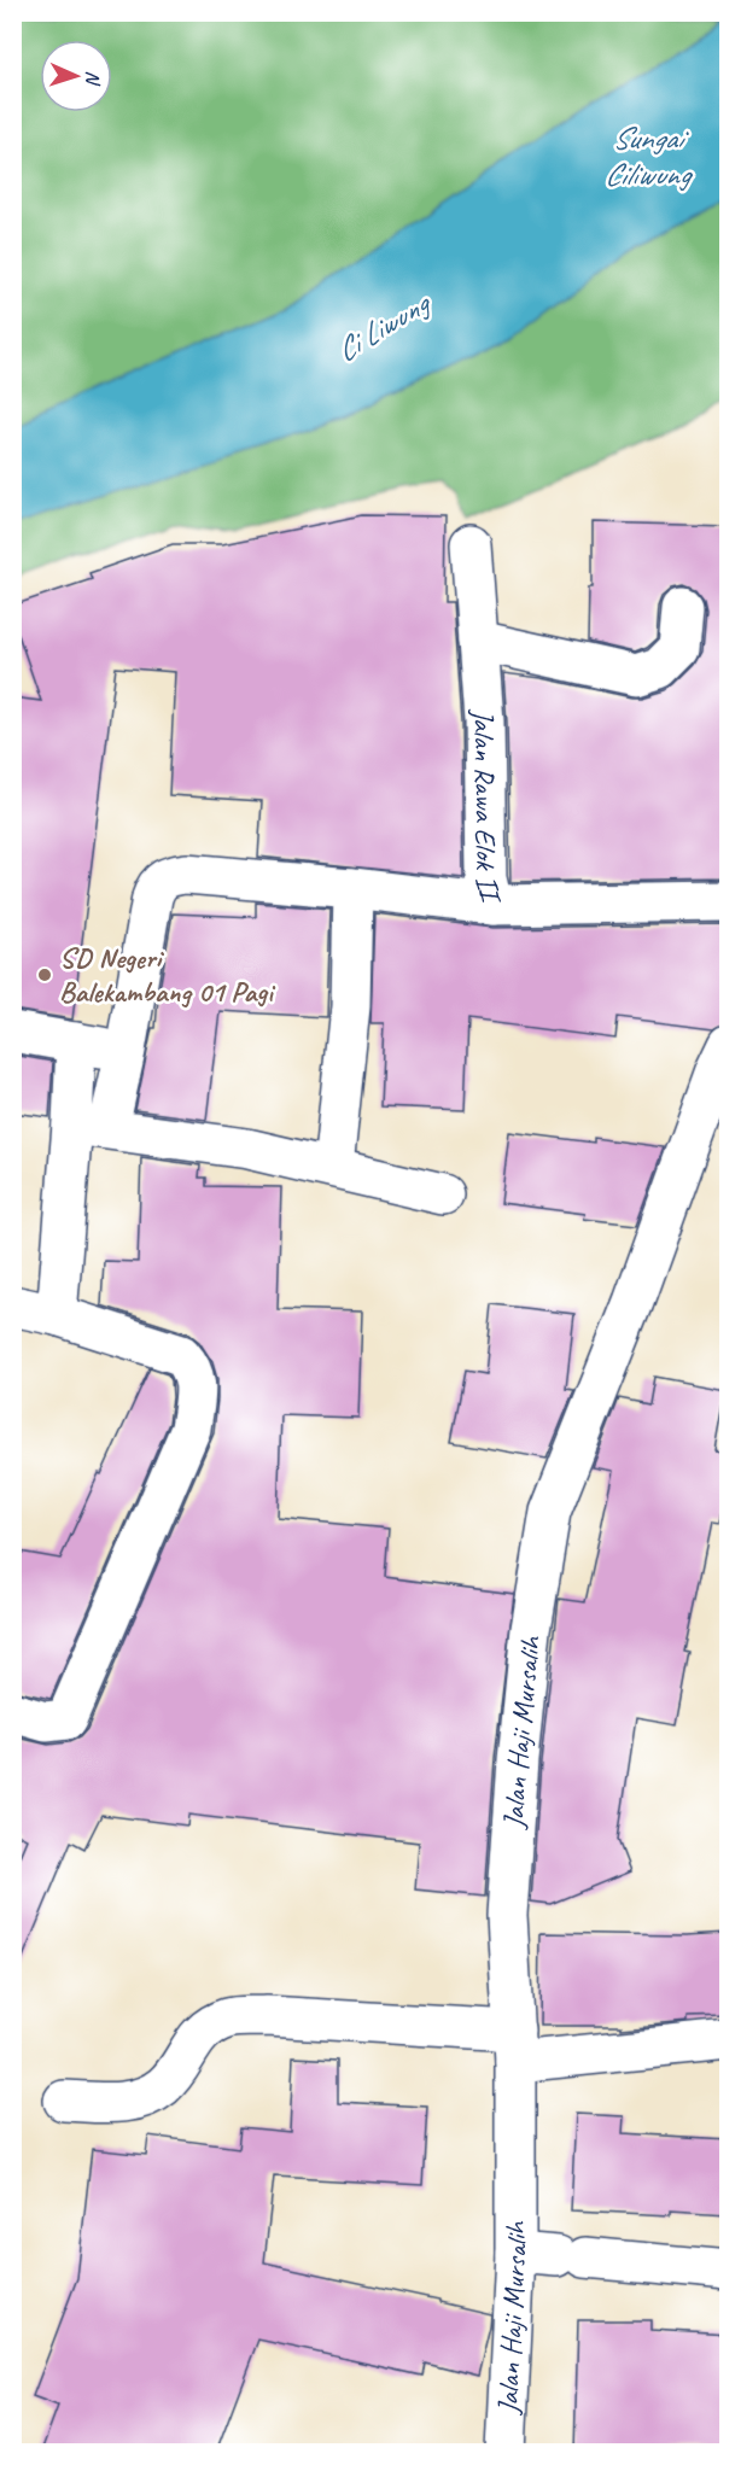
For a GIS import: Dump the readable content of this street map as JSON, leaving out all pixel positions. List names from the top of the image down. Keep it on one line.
{"streets":{"street":["Jalan Rawa Elok II","Jalan Haji Mursalih"]},"water":["Sungai Ciliwung","Ci Liwung"],"places":["SD Negeri Balekambang 01 Pagi"],"north":"right"}
